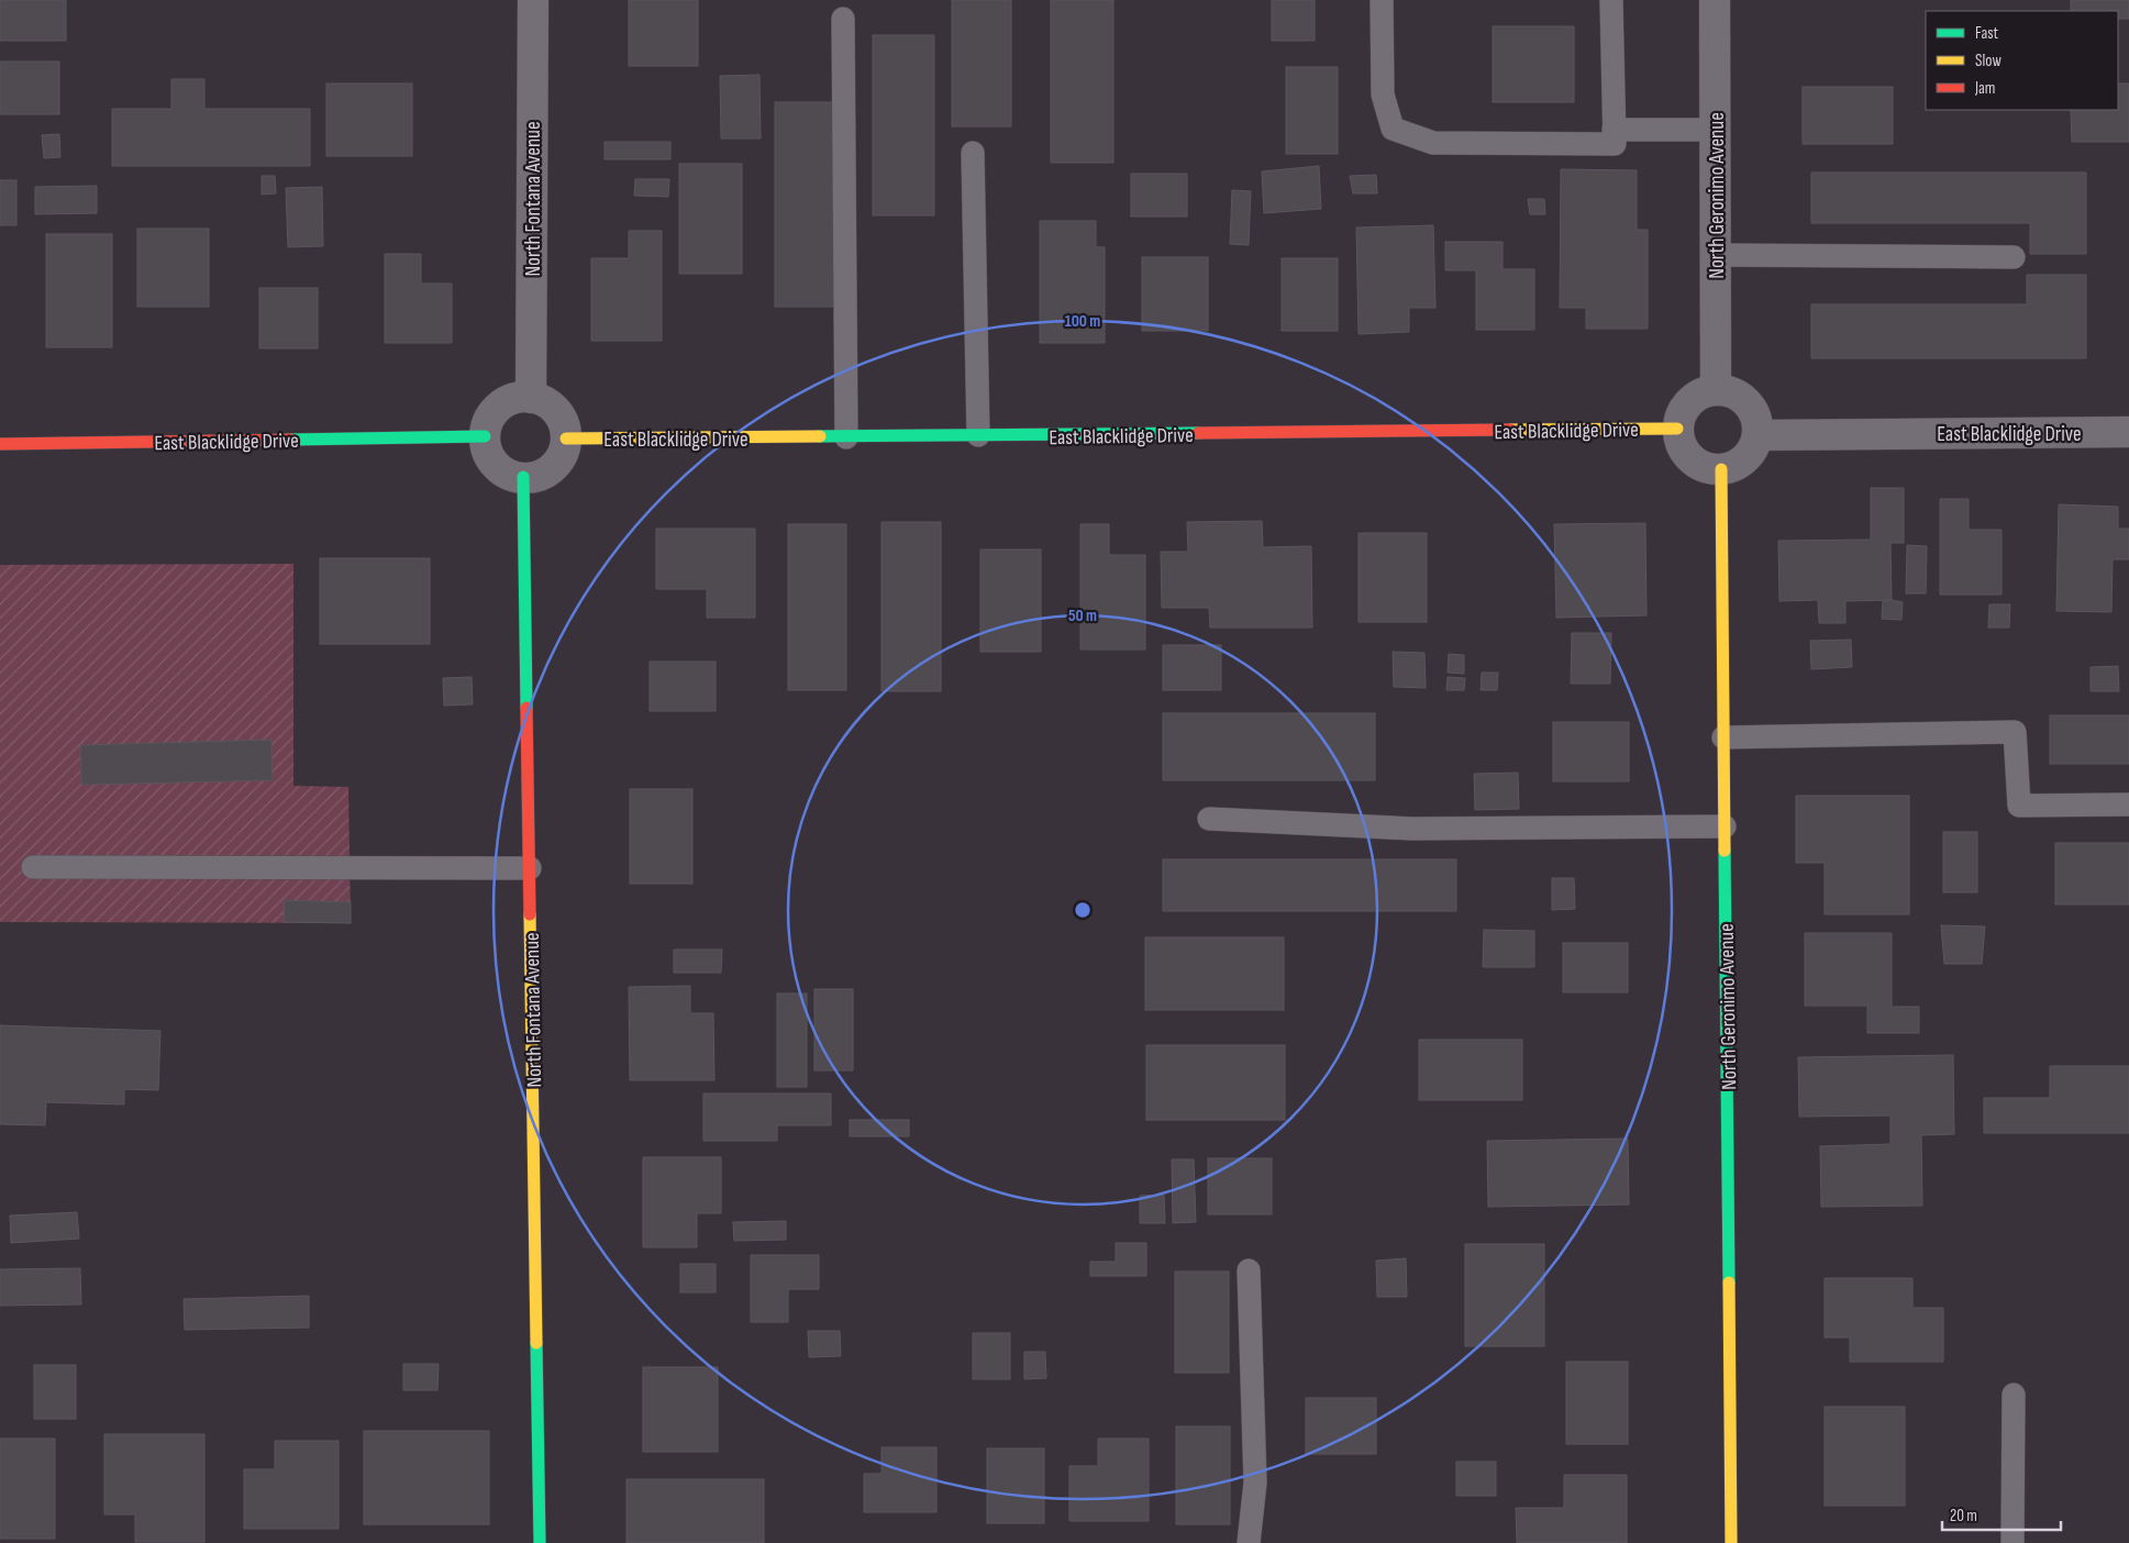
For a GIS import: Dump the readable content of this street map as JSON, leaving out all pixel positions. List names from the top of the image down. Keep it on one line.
{"streets":{"street":["North Geronimo Avenue","North Fontana Avenue","East Blacklidge Drive"]},"crossings":[["North Geronimo Avenue","East Blacklidge Drive"],["North Fontana Avenue","East Blacklidge Drive"]],"legend":["Fast","Slow","Jam"],"scale_bar":"20 m","rings":["100 m","50 m"]}
